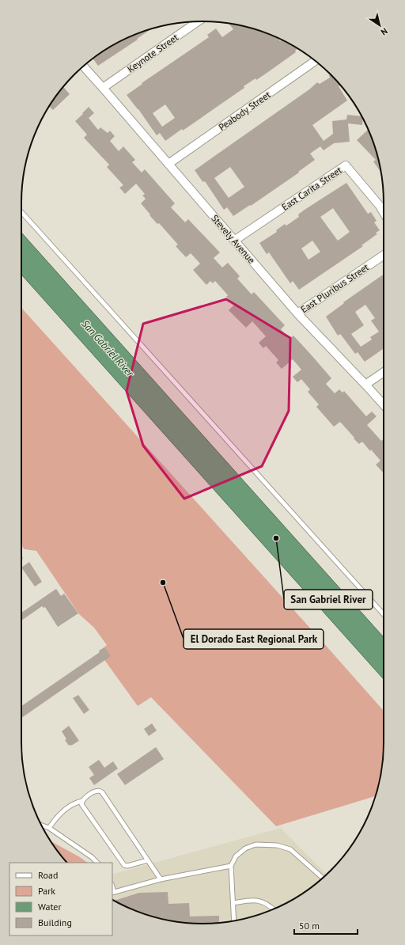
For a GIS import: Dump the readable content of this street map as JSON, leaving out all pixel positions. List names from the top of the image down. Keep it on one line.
{"streets":{"street":["Keynote Street","Peabody Street","East Carita Street","Stevely Avenue","East Pluribus Street"]},"crossings":[["Keynote Street","Stevely Avenue"],["Peabody Street","Stevely Avenue"],["East Carita Street","Stevely Avenue"],["Stevely Avenue","East Pluribus Street"]],"water":["San Gabriel River"],"places":["San Gabriel River","El Dorado East Regional Park"],"legend":["Road","Park","Water","Building"],"scale_bar":"50 m","north":"bottom right"}
